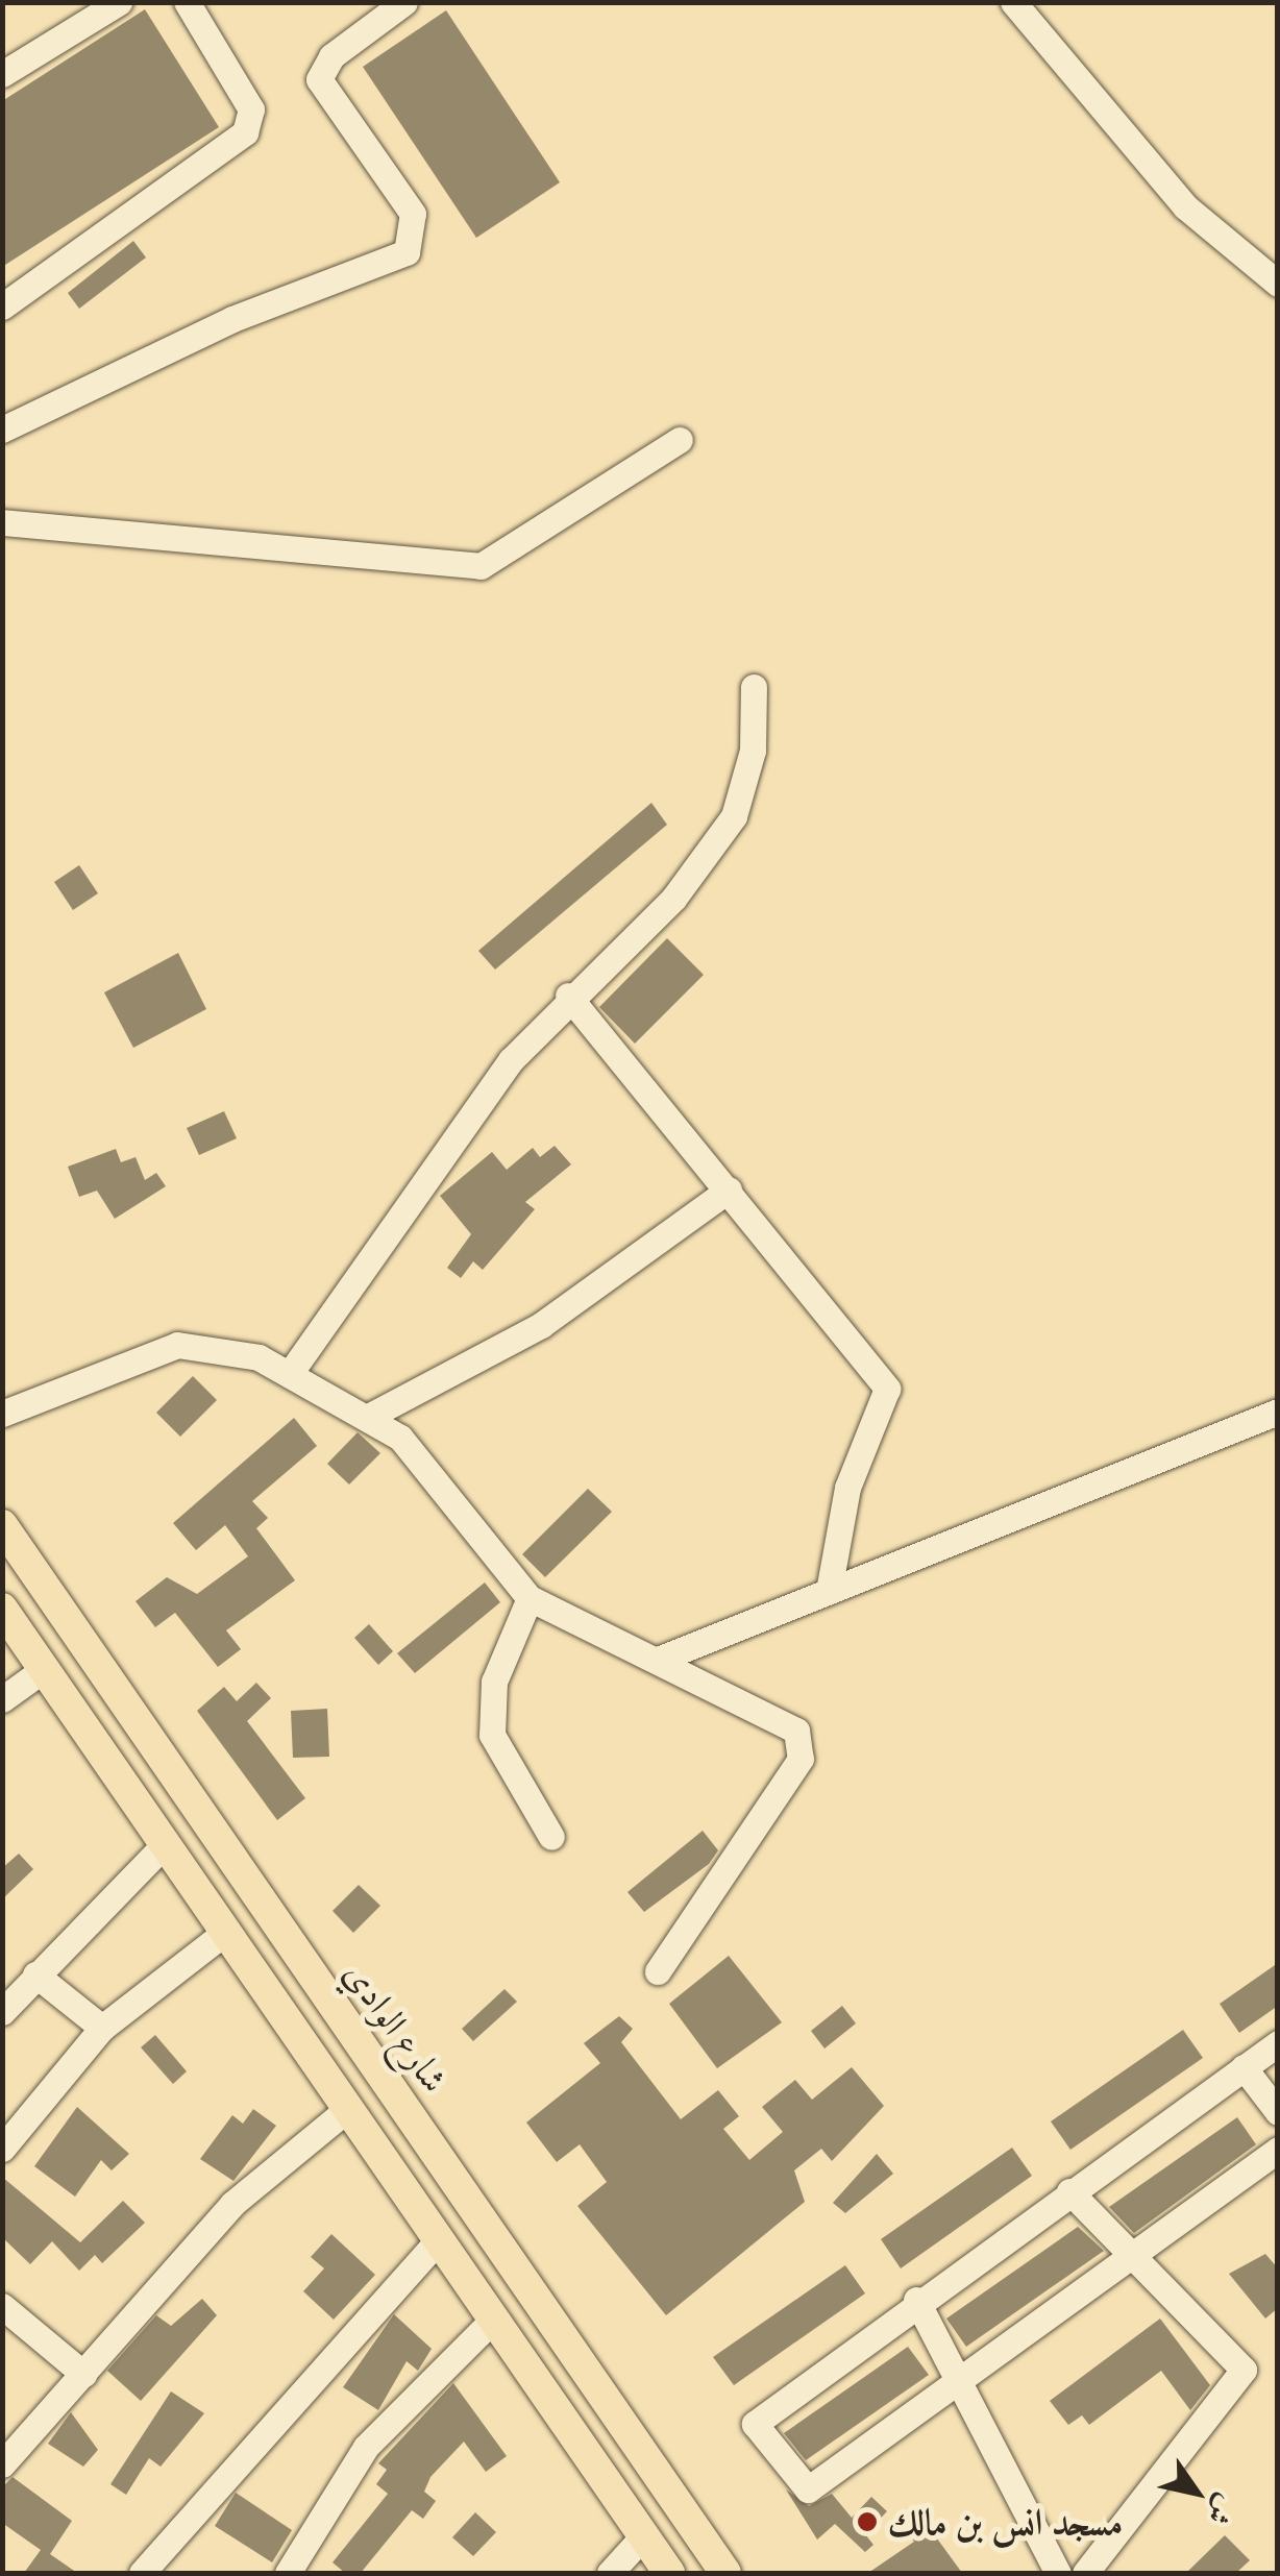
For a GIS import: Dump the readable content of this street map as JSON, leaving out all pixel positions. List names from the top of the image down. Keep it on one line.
{"streets":{"main road":["شارع الوادي"]},"places":["مسجد انس بن مالك"],"north":"bottom right"}
